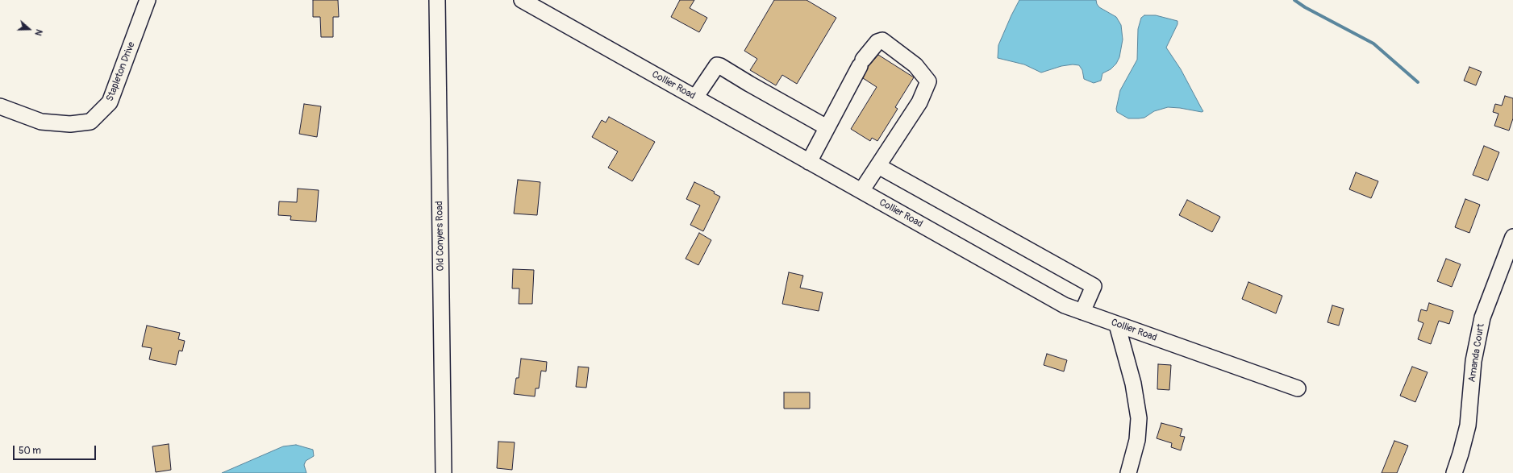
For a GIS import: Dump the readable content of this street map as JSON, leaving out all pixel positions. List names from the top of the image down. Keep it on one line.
{"streets":{"street":["Stapleton Drive","Collier Road","Old Conyers Road","Amanda Court"]},"scale_bar":"50 m","north":"right"}
